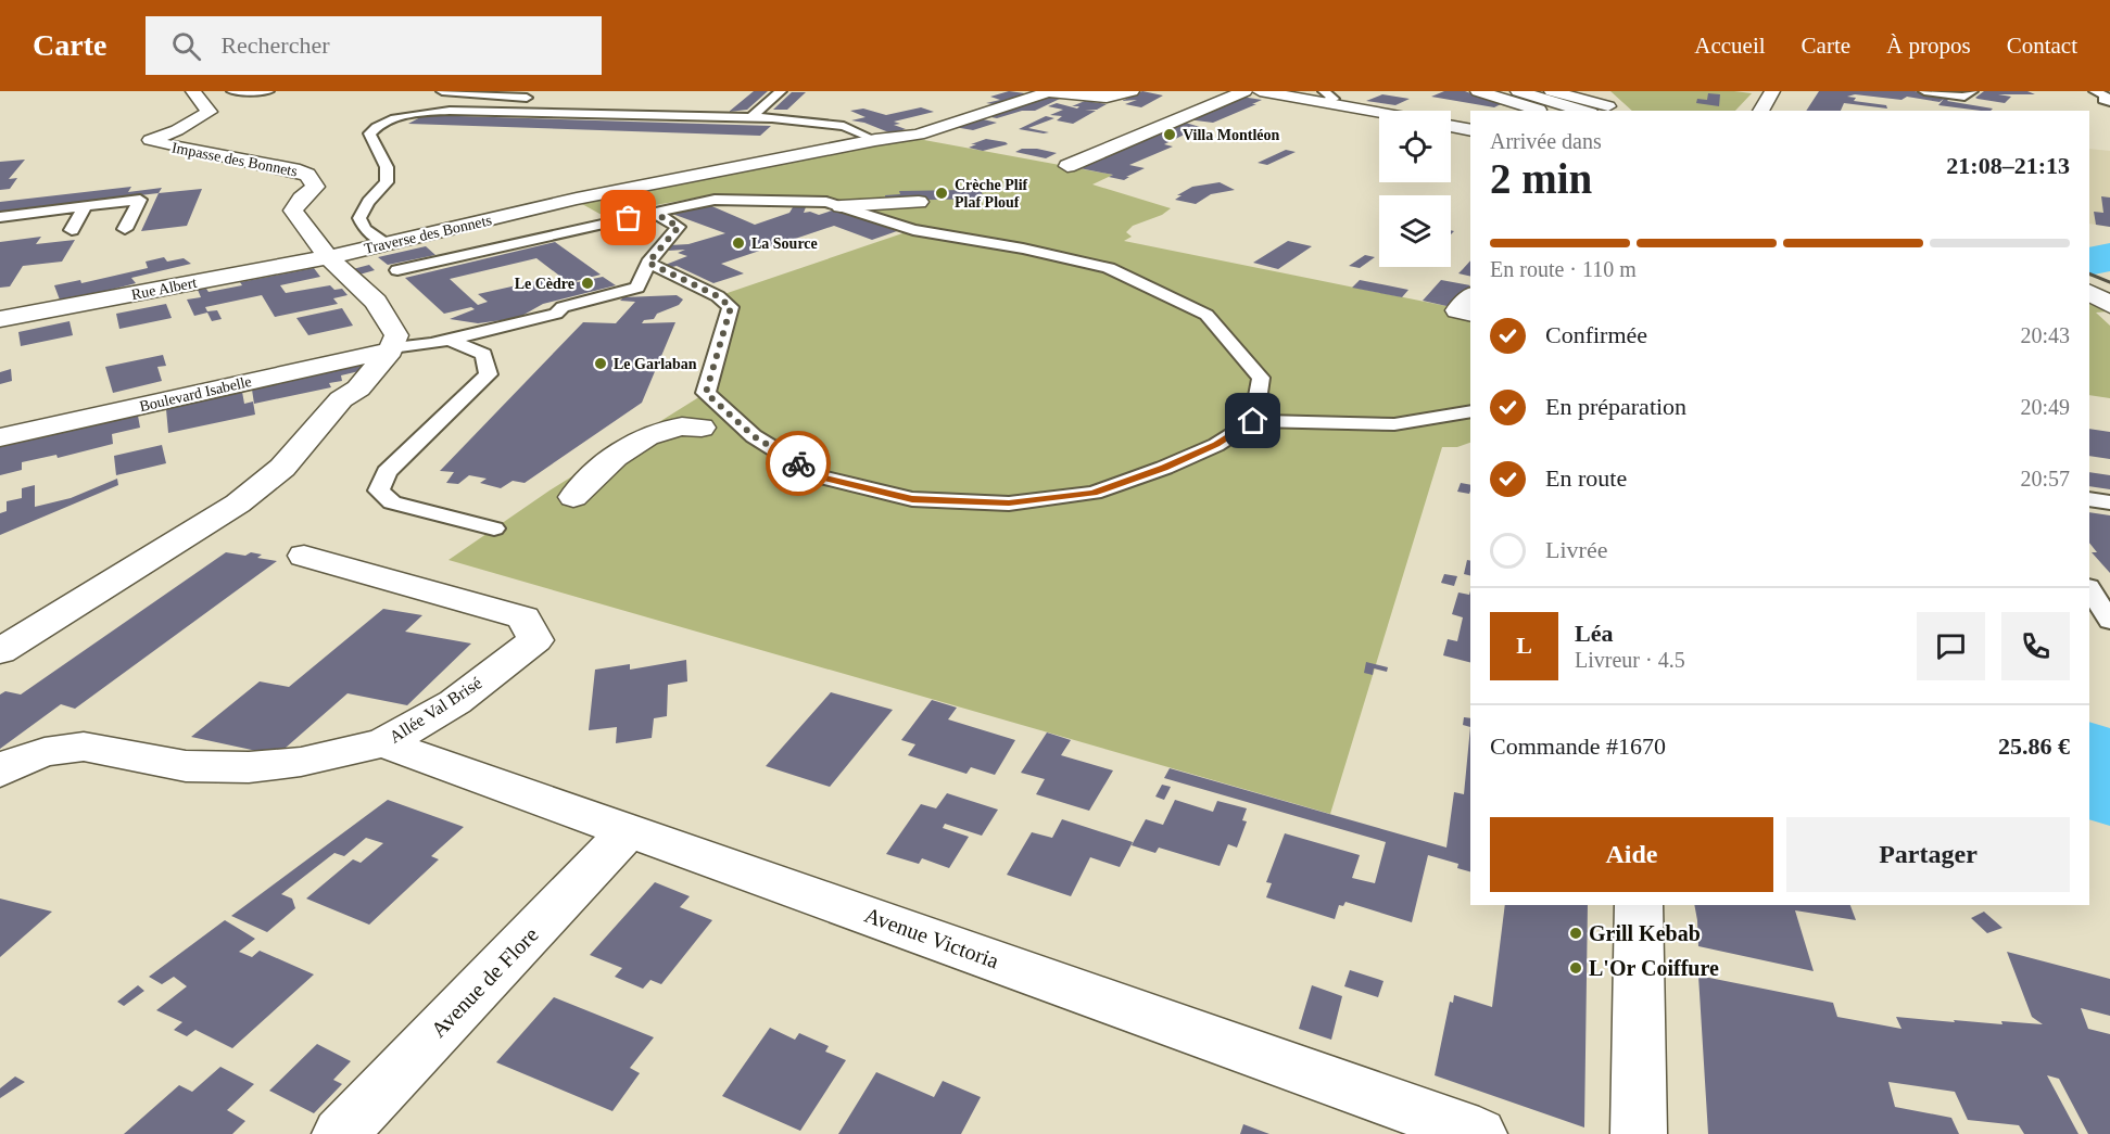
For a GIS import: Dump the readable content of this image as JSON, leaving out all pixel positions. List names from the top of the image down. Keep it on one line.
{"streets":{"street":["Impasse des Bonnets","Traverse des Bonnets","Rue Albert","Boulevard Isabelle","Allée Val Brisé","Avenue Victoria","Avenue de Flore"]},"crossings":[["Impasse des Bonnets","Traverse des Bonnets"],["Impasse des Bonnets","Rue Albert"],["Traverse des Bonnets","Rue Albert"],["Traverse des Bonnets","Boulevard Isabelle"],["Allée Val Brisé","Avenue Victoria"],["Avenue Victoria","Avenue de Flore"]],"places":["Villa Montléon","Crèche Plif Plaf Plouf","La Source","Le Cèdre","Le Garlaban","Grill Kebab","L'Or Coiffure"],"page":{"header":"Carte","search":"Rechercher","nav":["Accueil","Carte","À propos","Contact"],"heading":["2 min","Arrivée dans","21:08–21:13"],"panel":["Léa","Livreur · 4.5","Commande #1670","25.86 €"],"bar":"En route · 110 m","list":[["Confirmée","20:43"],["En préparation","20:49"],["En route","20:57"],"Livrée"],"round":"L","buttons":["Aide","Partager"]}}
